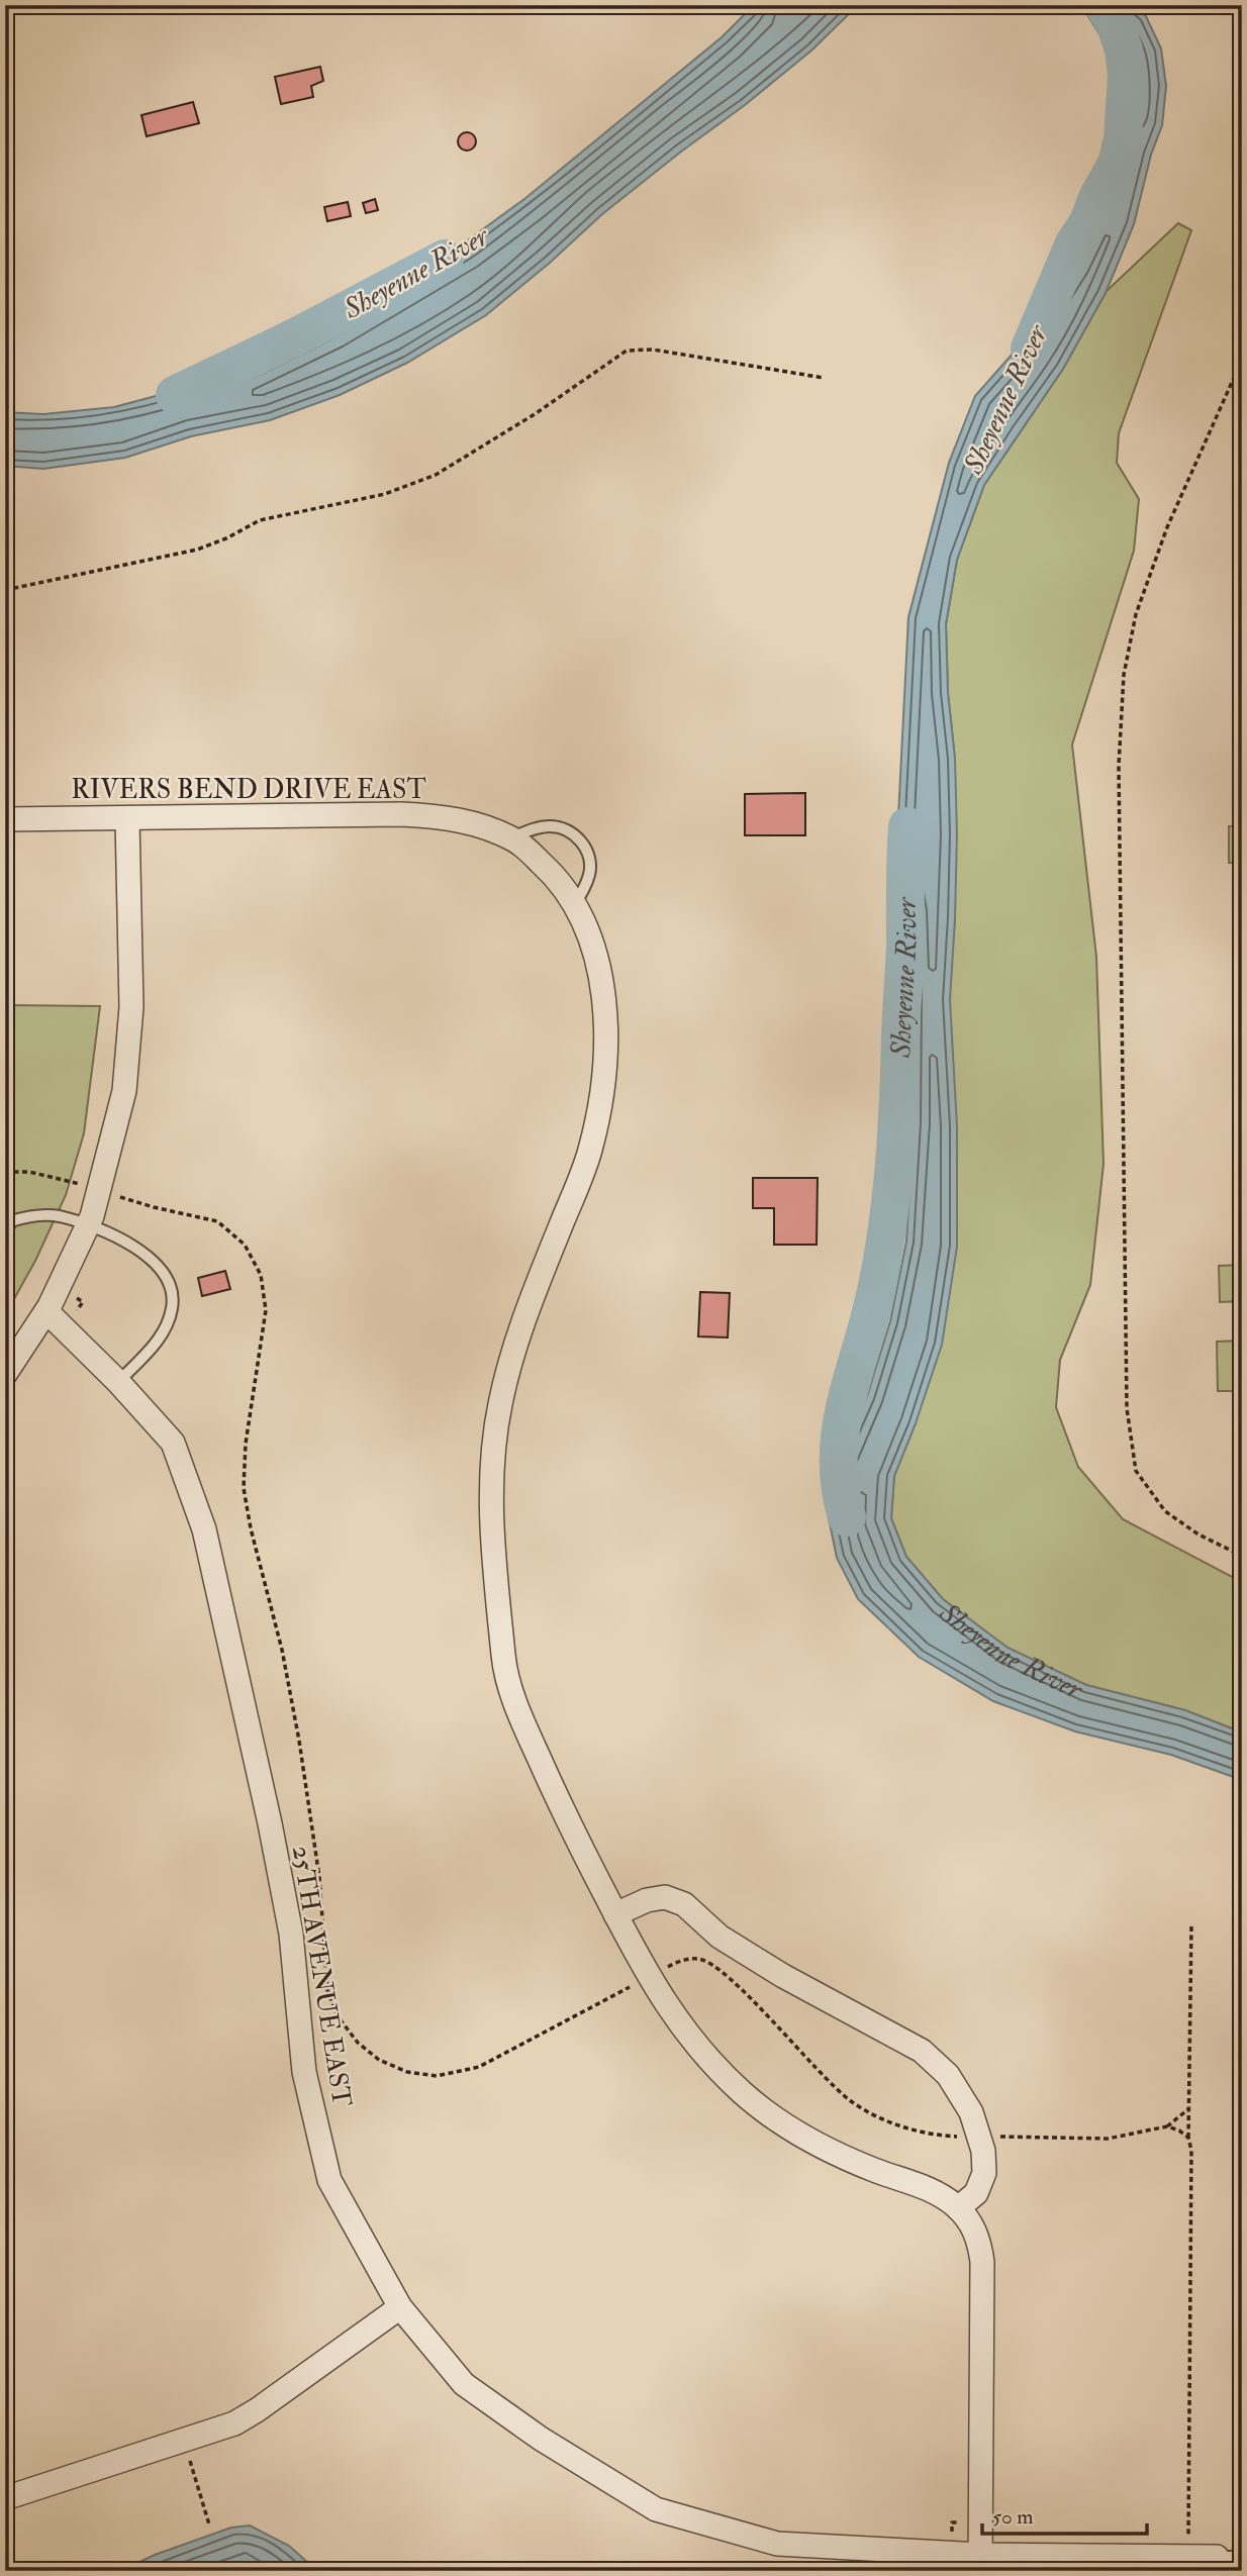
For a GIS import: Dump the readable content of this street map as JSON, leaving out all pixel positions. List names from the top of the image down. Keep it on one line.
{"streets":{"street":["RIVERS BEND DRIVE EAST","25TH AVENUE EAST"]},"crossings":[["RIVERS BEND DRIVE EAST","25TH AVENUE EAST"]],"water":["Sheyenne River"],"scale_bar":"50 m"}
